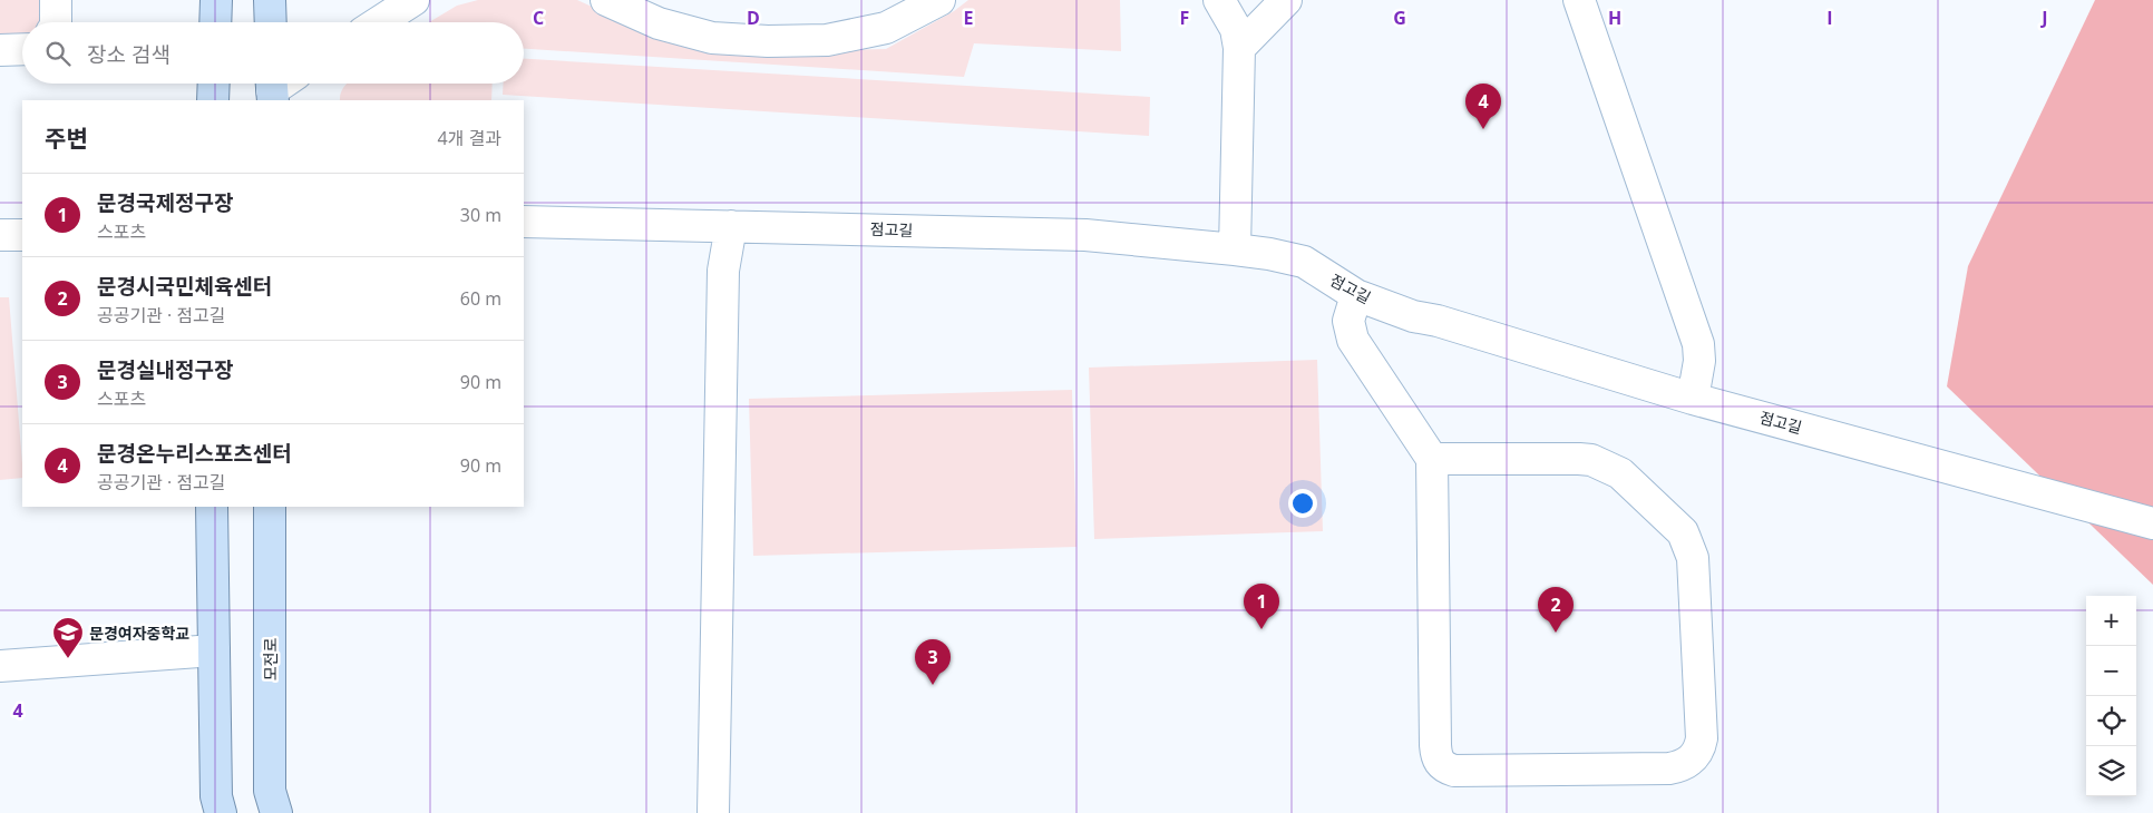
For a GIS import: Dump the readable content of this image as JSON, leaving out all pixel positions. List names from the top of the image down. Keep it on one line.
{"streets":{"main road":["모전로"],"street":["점고길"]},"places":{"school or university":["문경여자중학교"]},"page":{"search":"장소 검색","pins":["4","1","2","3"],"heading":["주변","4개 결과"],"list":[{"mark":"1","name":"문경국제정구장","note":"스포츠","value":"30 m"},{"mark":"2","name":"문경시국민체육센터","note":"공공기관 · 점고길","value":"60 m"},{"mark":"3","name":"문경실내정구장","note":"스포츠","value":"90 m"},{"mark":"4","name":"문경온누리스포츠센터","note":"공공기관 · 점고길","value":"90 m"}],"map_buttons":["+","−"]},"grid":{"columns":["C","D","E","F","G","H","I","J"],"rows":["4"]}}
